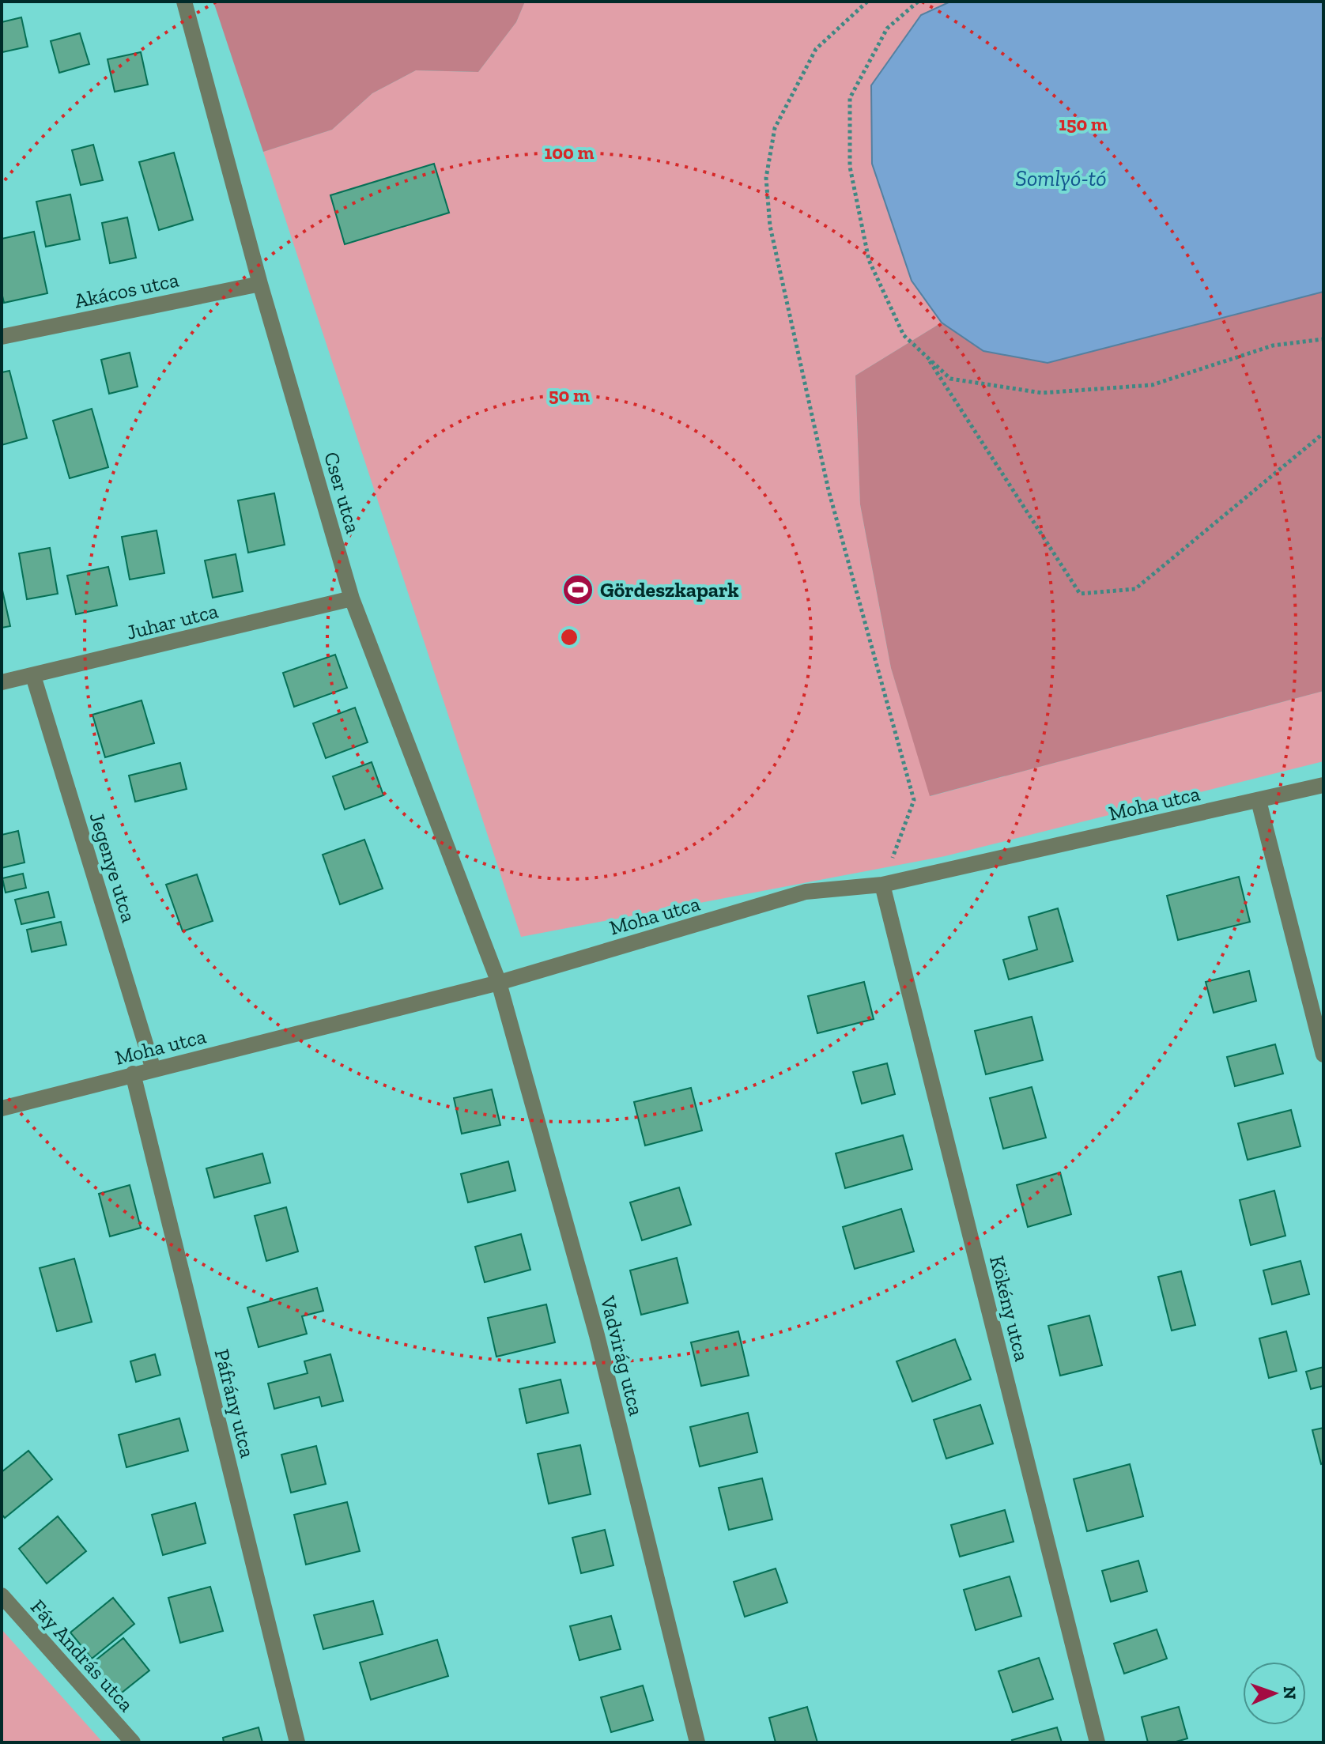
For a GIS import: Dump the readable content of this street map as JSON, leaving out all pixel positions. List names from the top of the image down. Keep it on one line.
{"streets":{"street":["Akácos utca","Cser utca","Juhar utca","Moha utca","Jegenye utca","Kökény utca","Vadvirág utca","Páfrány utca","Fáy András utca"]},"crossings":[["Akácos utca","Cser utca"],["Cser utca","Juhar utca"],["Cser utca","Moha utca"],["Cser utca","Vadvirág utca"],["Juhar utca","Jegenye utca"],["Moha utca","Jegenye utca"],["Moha utca","Kökény utca"],["Moha utca","Vadvirág utca"],["Moha utca","Páfrány utca"]],"water":["Somlyó-tó"],"places":{"sports":["Gördeszkapark"]},"north":"right","rings":["150 m","100 m","50 m"]}
